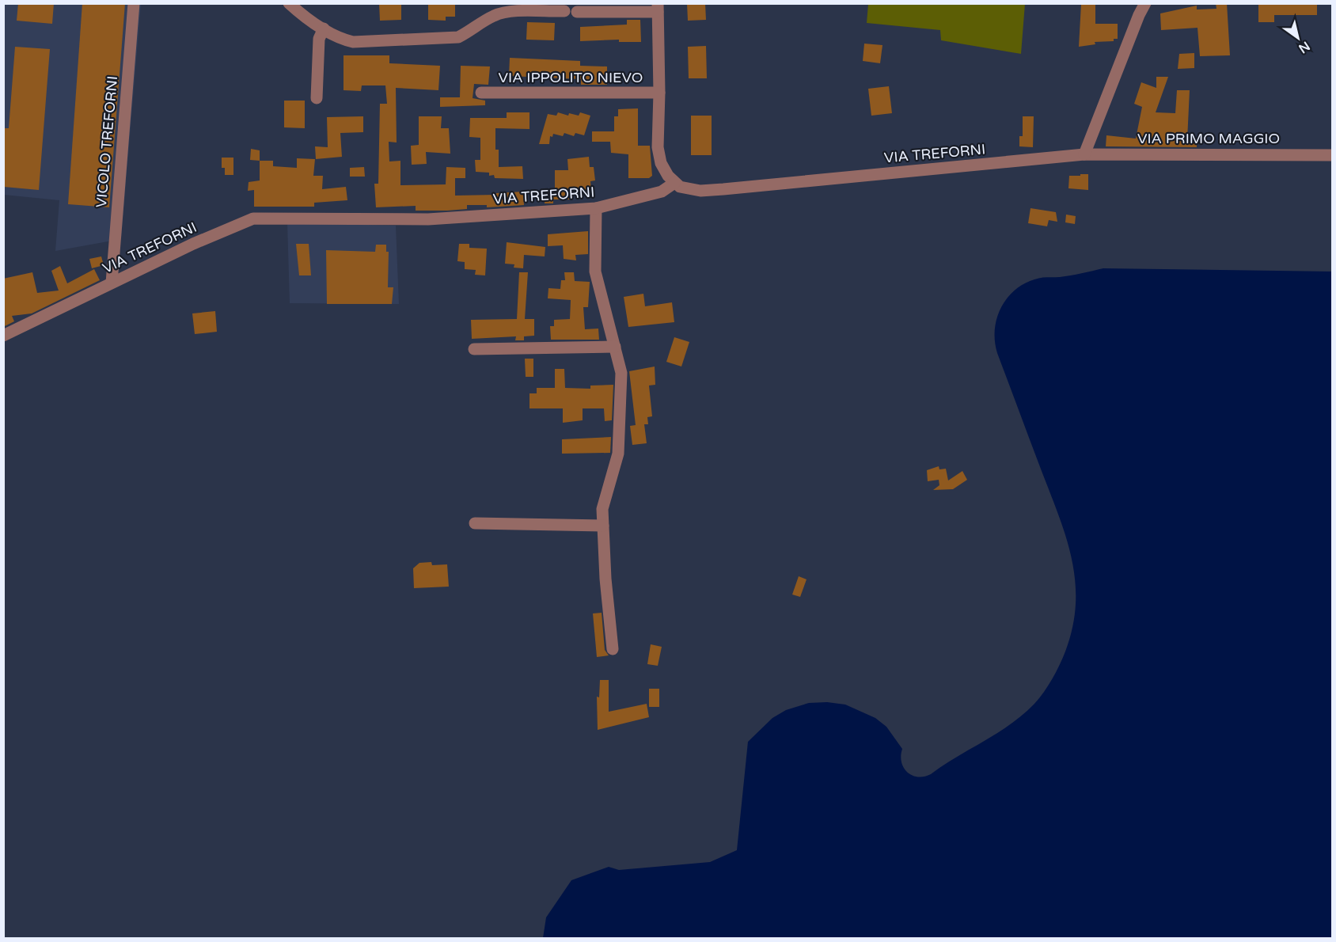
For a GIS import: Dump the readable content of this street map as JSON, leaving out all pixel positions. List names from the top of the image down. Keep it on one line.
{"streets":{"street":["VIA IPPOLITO NIEVO","VIA PRIMO MAGGIO","VICOLO TREFORNI","VIA TREFORNI"]},"crossings":[["VIA PRIMO MAGGIO","VIA TREFORNI"],["VICOLO TREFORNI","VIA TREFORNI"]],"north":"bottom right"}
